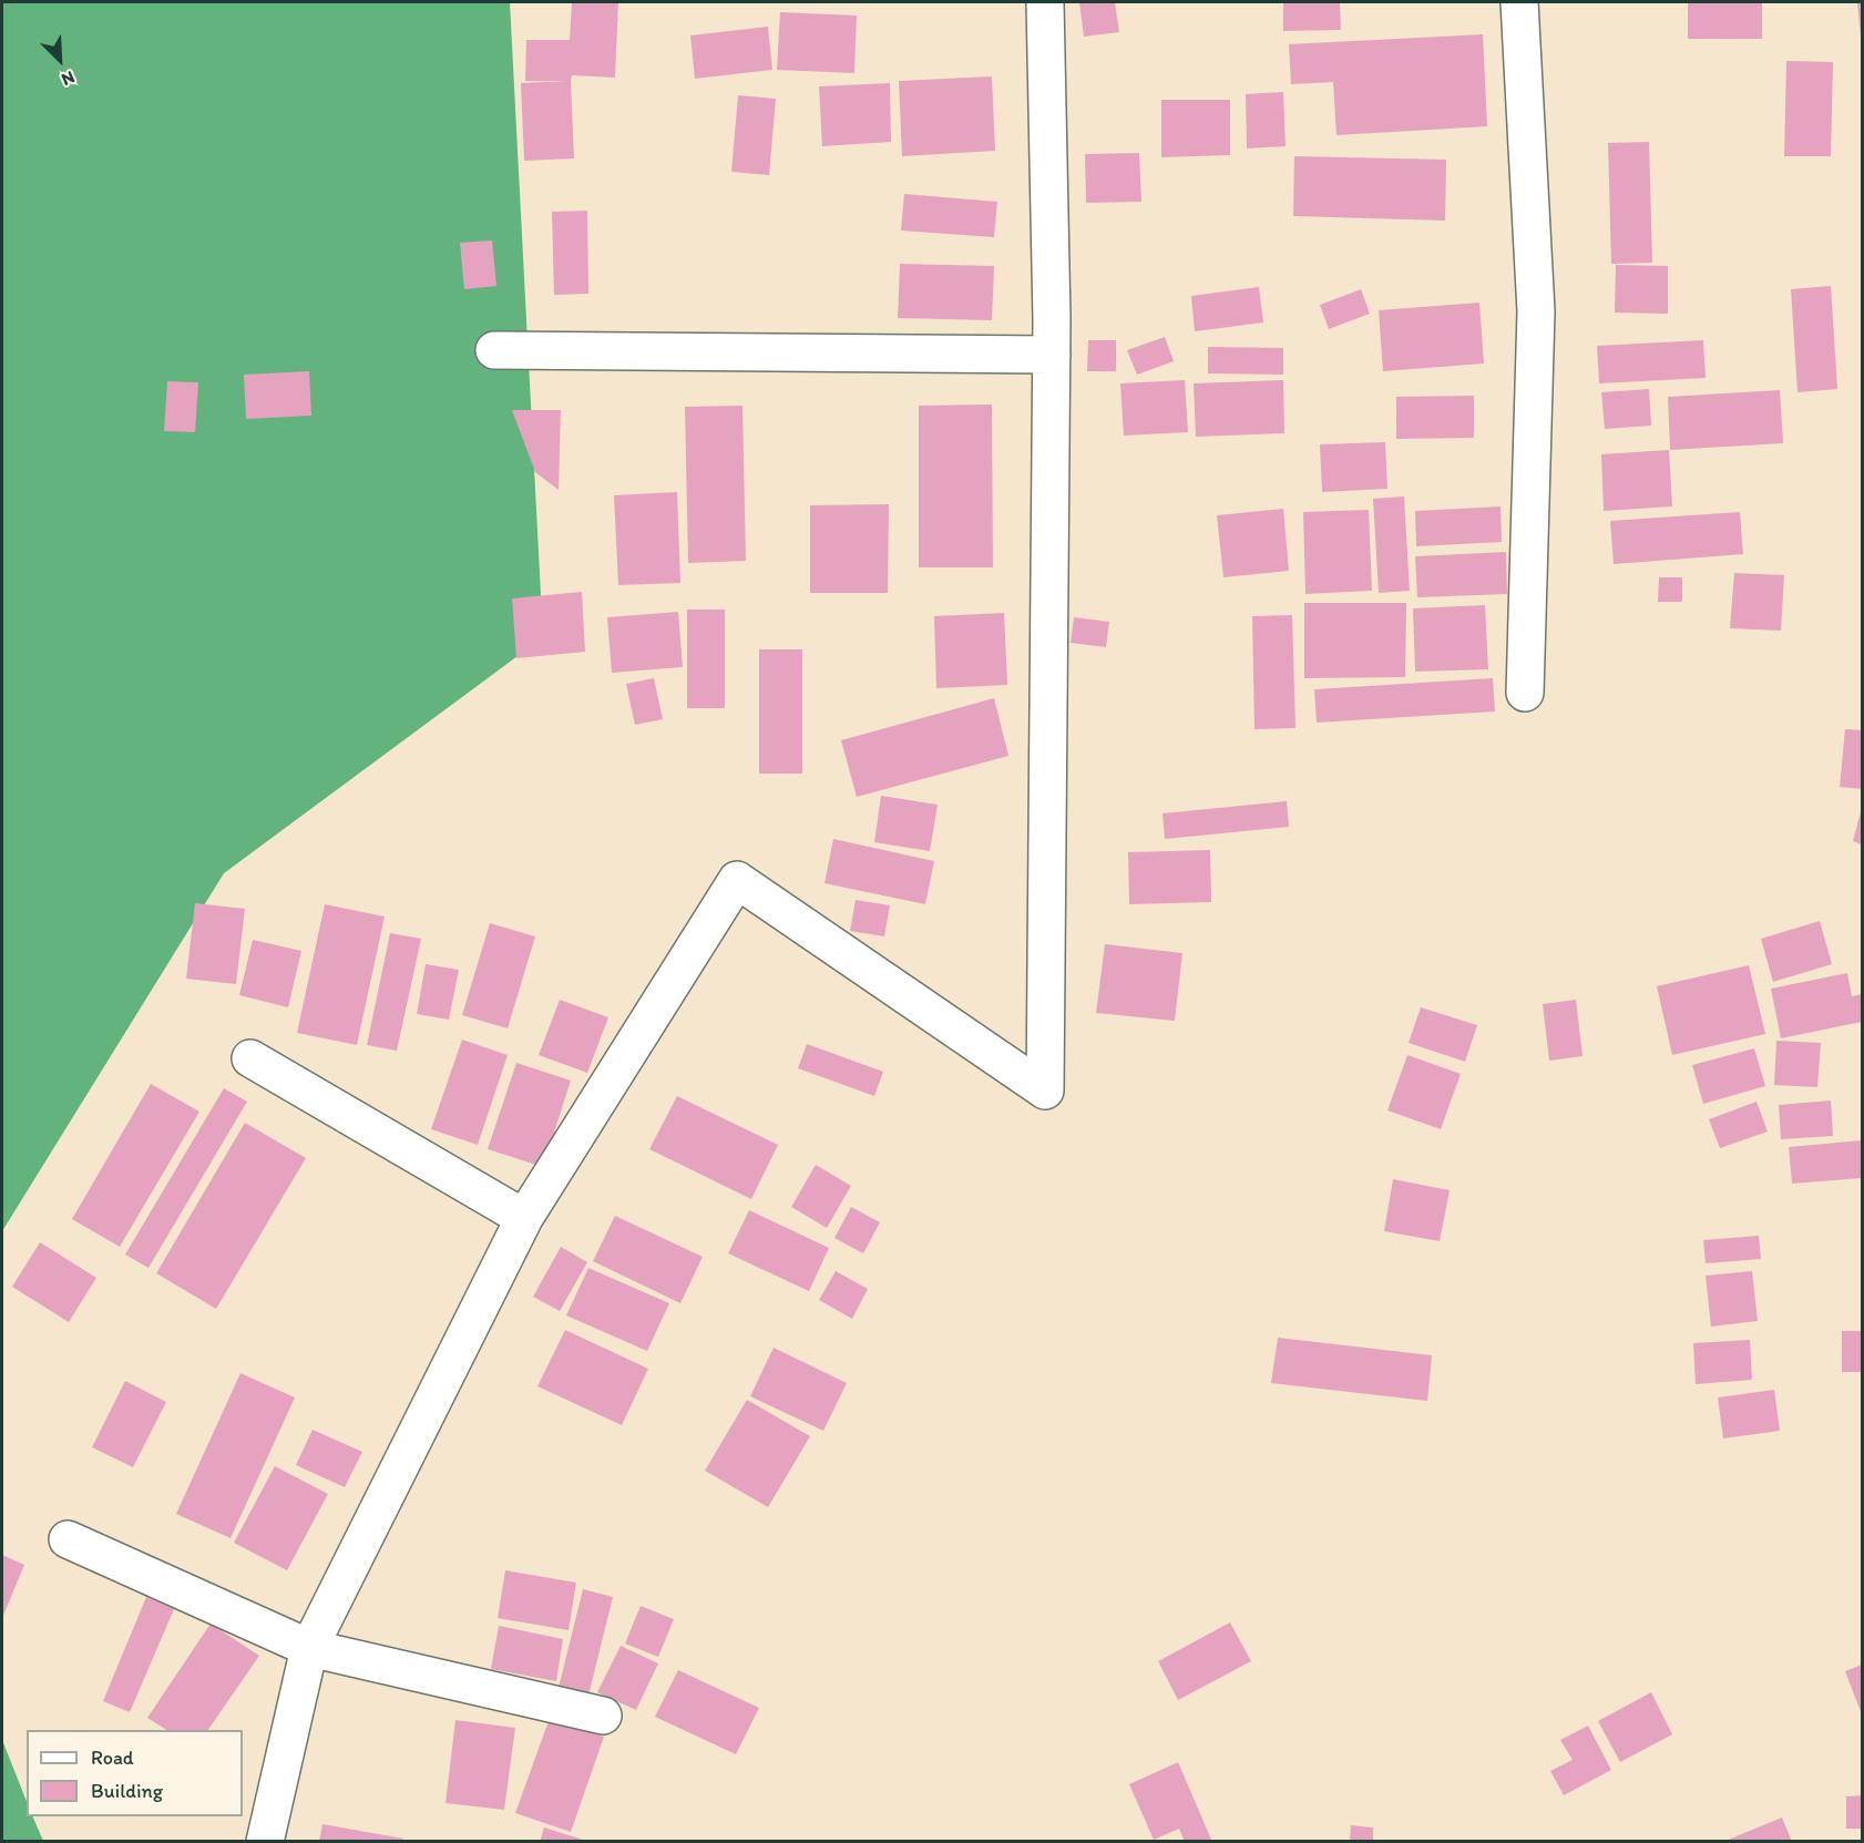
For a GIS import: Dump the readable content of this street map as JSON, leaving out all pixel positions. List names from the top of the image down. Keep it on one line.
{"legend":["Road","Building"],"north":"bottom right"}
